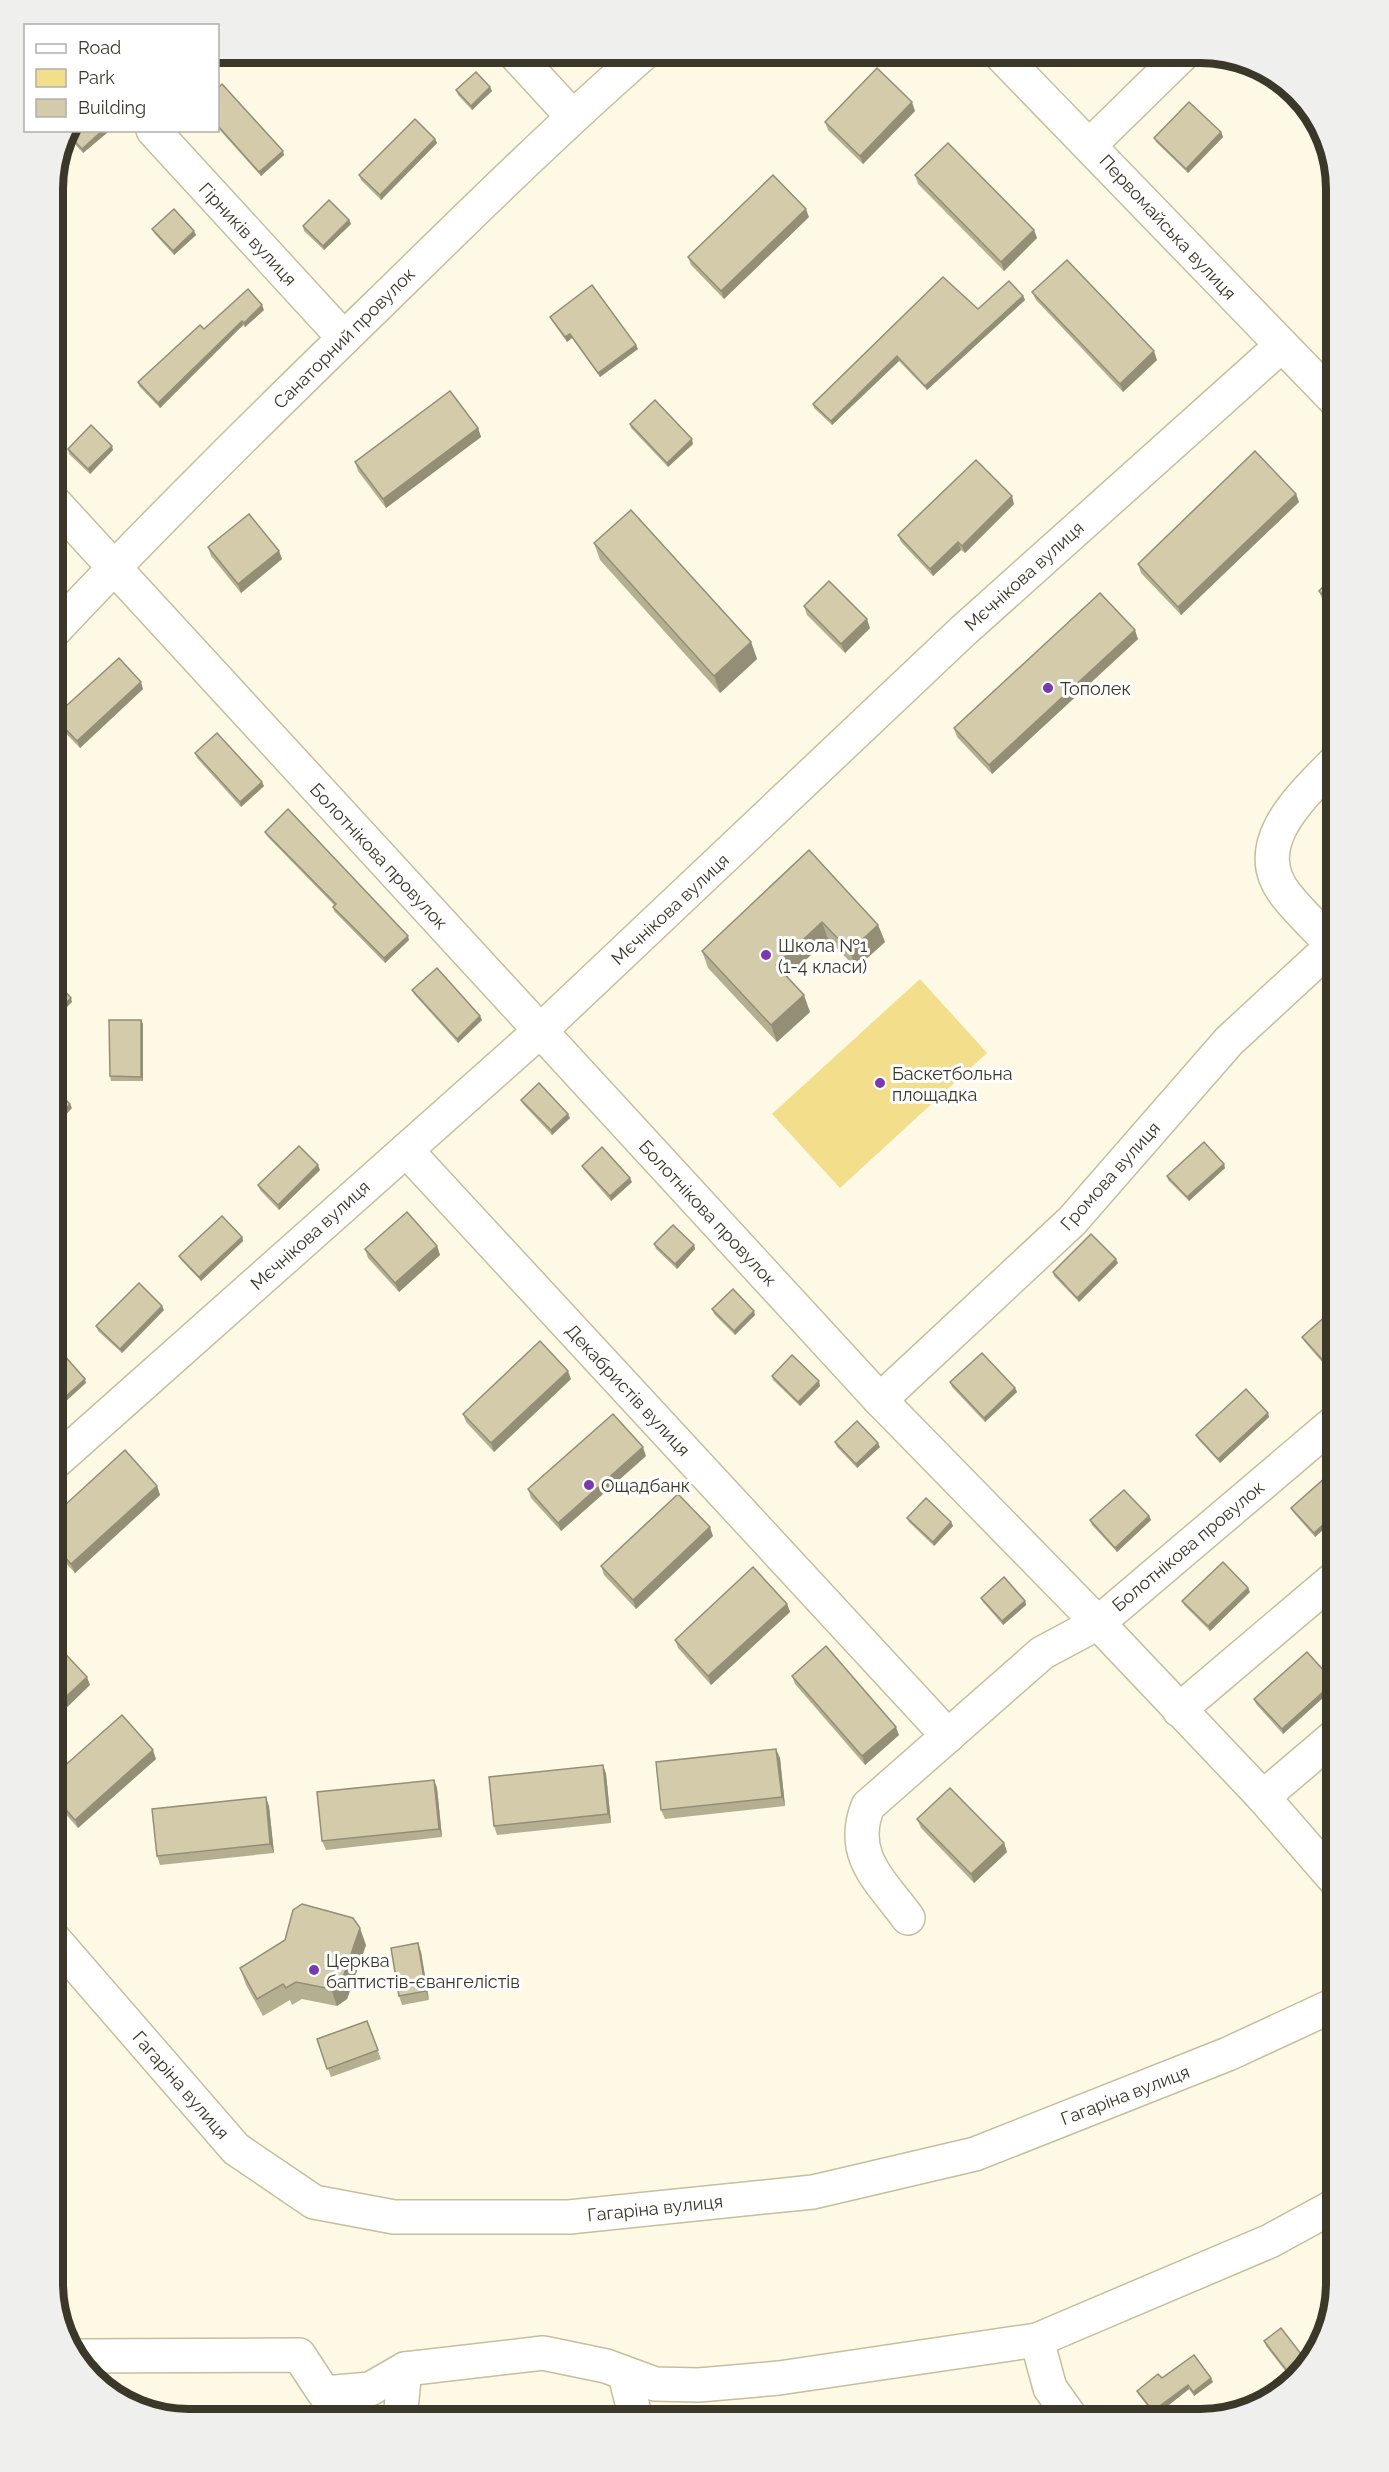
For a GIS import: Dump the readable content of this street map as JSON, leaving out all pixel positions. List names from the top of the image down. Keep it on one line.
{"streets":{"street":["Первомайська вулиця","Гірників вулиця","Санаторний провулок","Мєчнікова вулиця","Болотнікова провулок","Громова вулиця","Декабристів вулиця","Гагаріна вулиця"]},"crossings":[["Первомайська вулиця","Мєчнікова вулиця"],["Гірників вулиця","Санаторний провулок"],["Санаторний провулок","Болотнікова провулок"],["Мєчнікова вулиця","Болотнікова провулок"],["Мєчнікова вулиця","Декабристів вулиця"],["Болотнікова провулок","Громова вулиця"]],"places":["Тополек","Школа №1 (1-4 класи)","Баскетбольна площадка","Ощадбанк","Церква баптистів-євангелістів"],"legend":["Road","Park","Building"]}
